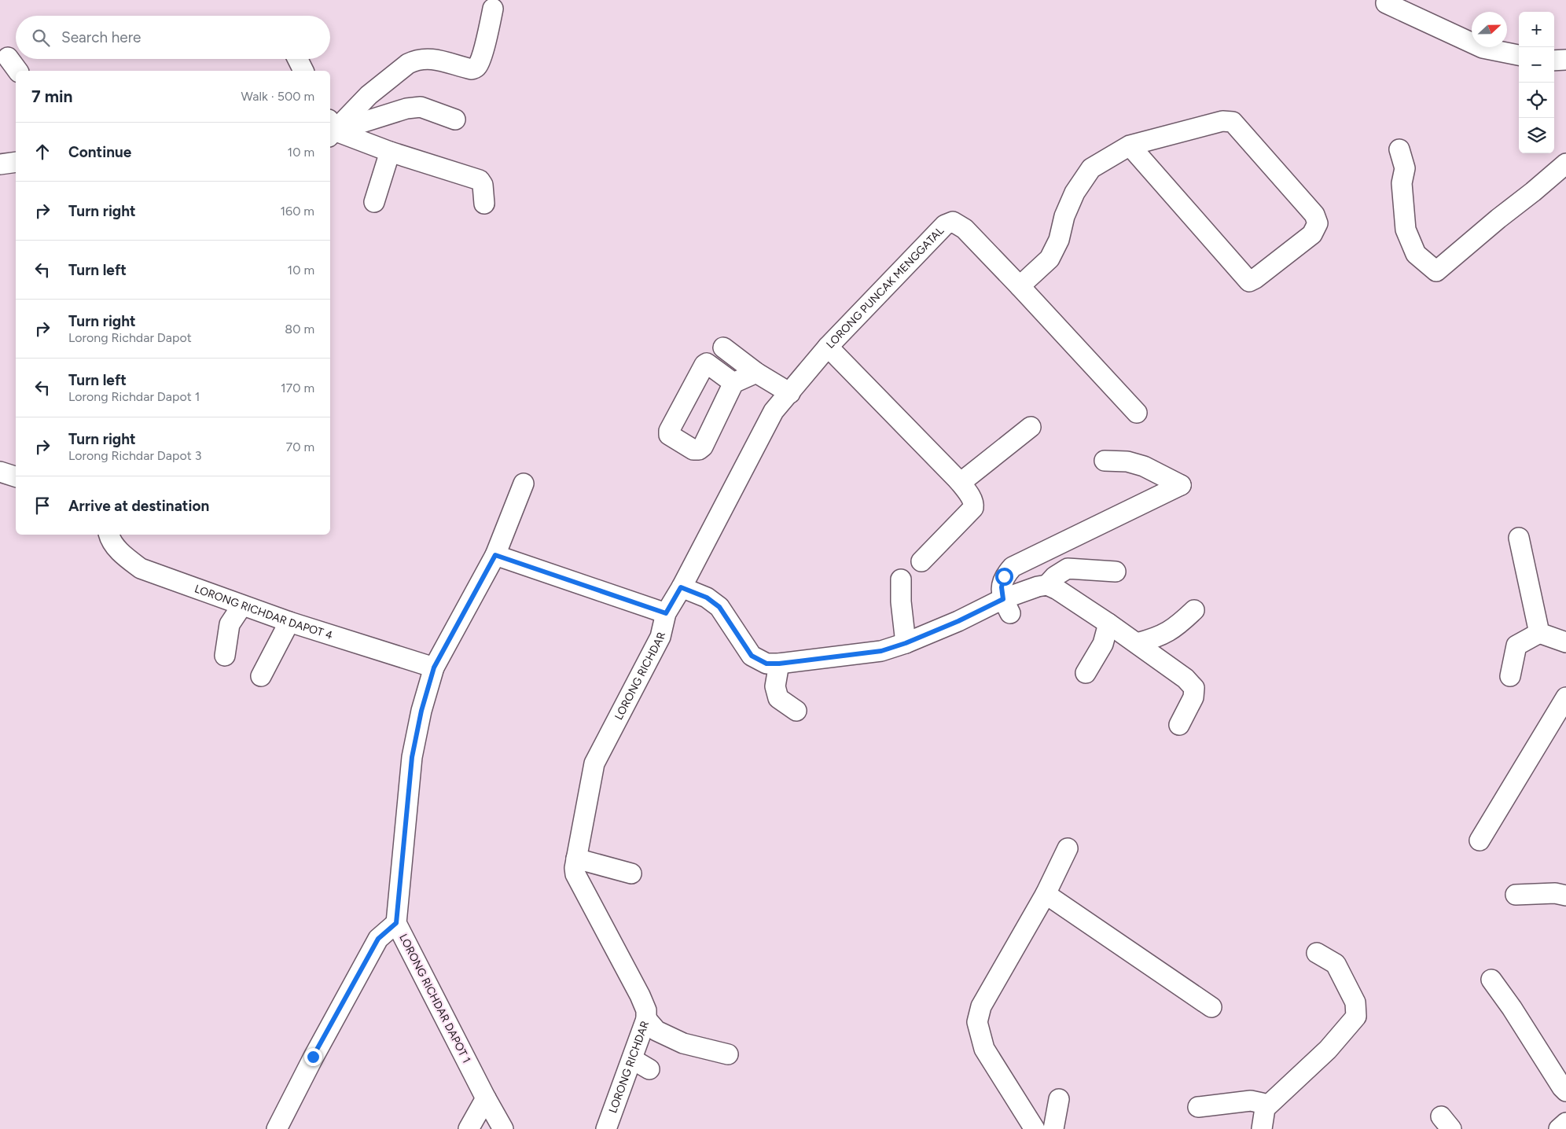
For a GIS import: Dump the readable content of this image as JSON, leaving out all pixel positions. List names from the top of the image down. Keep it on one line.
{"streets":{"street":["LORONG PUNCAK MENGGATAL","LORONG RICHDAR DAPOT 4","LORONG RICHDAR","LORONG RICHDAR DAPOT 1"]},"crossings":[["LORONG PUNCAK MENGGATAL","LORONG RICHDAR"],["LORONG RICHDAR DAPOT 4","LORONG RICHDAR DAPOT 1"]],"north":"right","page":{"map_buttons":["+","−"],"search":"Search here","heading":["7 min","Walk · 500 m"],"list":[["Continue","10 m"],["Turn right","160 m"],["Turn left","10 m"],["Turn right","Lorong Richdar Dapot","80 m"],["Turn left","Lorong Richdar Dapot 1","170 m"],["Turn right","Lorong Richdar Dapot 3","70 m"],"Arrive at destination"]}}
